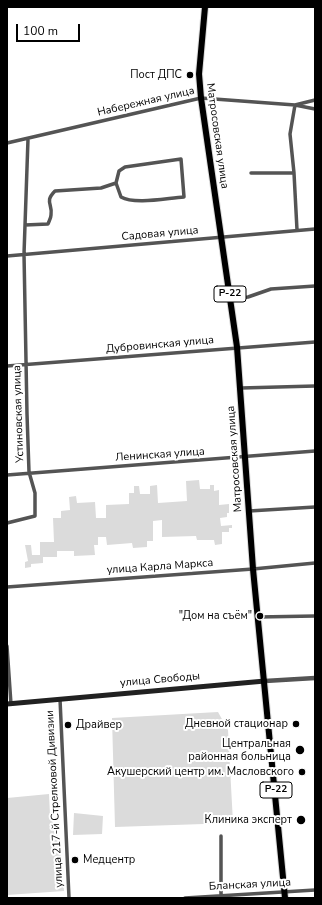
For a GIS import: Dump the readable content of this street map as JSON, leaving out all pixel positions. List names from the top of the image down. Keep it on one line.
{"streets":{"highway":["Матросовская улица","Р-22"],"main road":["улица Свободы"],"street":["Набережная улица","Садовая улица","Дубровинская улица","Устиновская улица","Ленинская улица","улица Карла Маркса","улица 217-й Стрелковой Дивизии","Бланская улица"]},"crossings":[["Набережная улица","Матросовская улица"],["Набережная улица","Устиновская улица"],["Матросовская улица","Садовая улица"],["Матросовская улица","Дубровинская улица"],["Матросовская улица","Ленинская улица"],["Матросовская улица","улица Карла Маркса"],["Матросовская улица","улица Свободы"],["Матросовская улица","Бланская улица"],["Садовая улица","Устиновская улица"],["Дубровинская улица","Устиновская улица"],["Устиновская улица","Ленинская улица"],["улица Свободы","улица 217-й Стрелковой Дивизии"]],"places":["Пост ДПС","\"Дом на съём\"","Дневной стационар","Драйвер","Центральная районная больница","Акушерский центр им. Масловского","Клиника эксперт","Медцентр"],"scale_bar":"100 m"}
